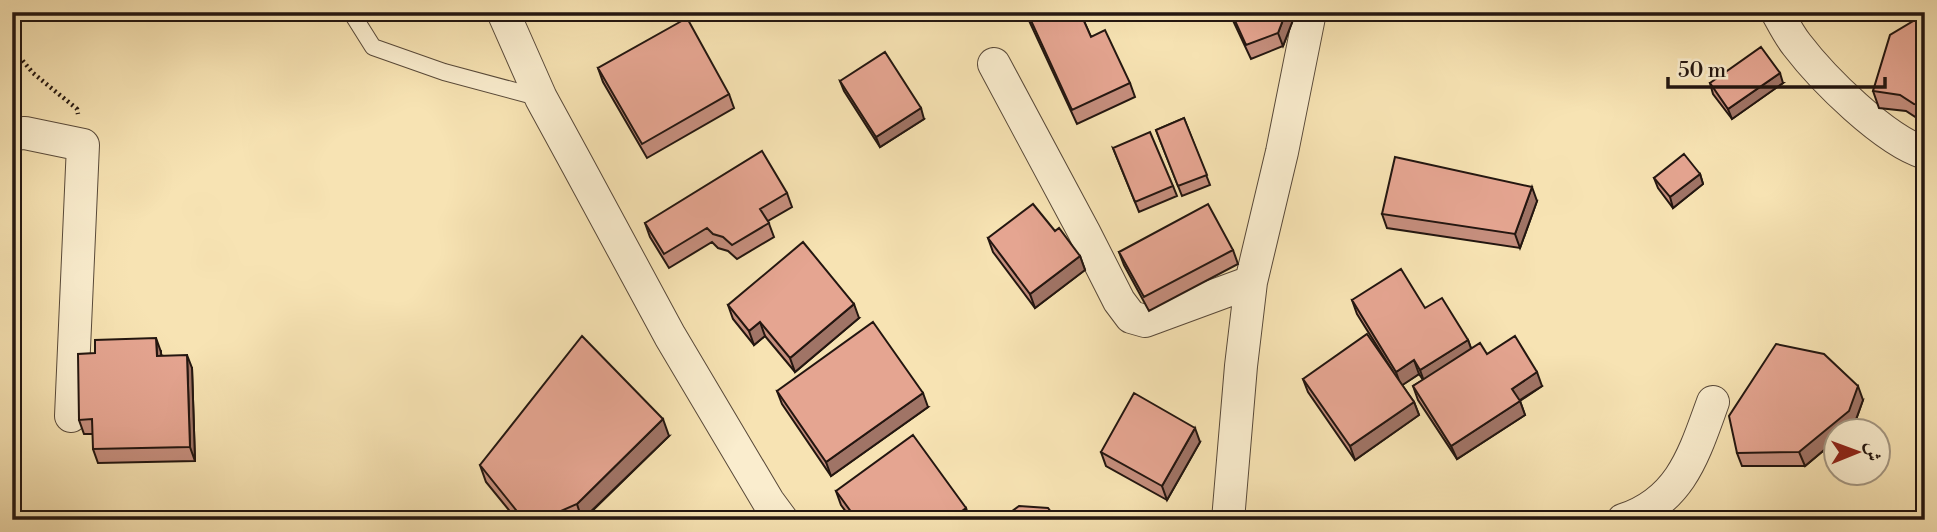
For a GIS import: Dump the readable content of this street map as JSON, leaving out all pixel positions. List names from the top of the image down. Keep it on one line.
{"scale_bar":"50 m","north":"right"}
